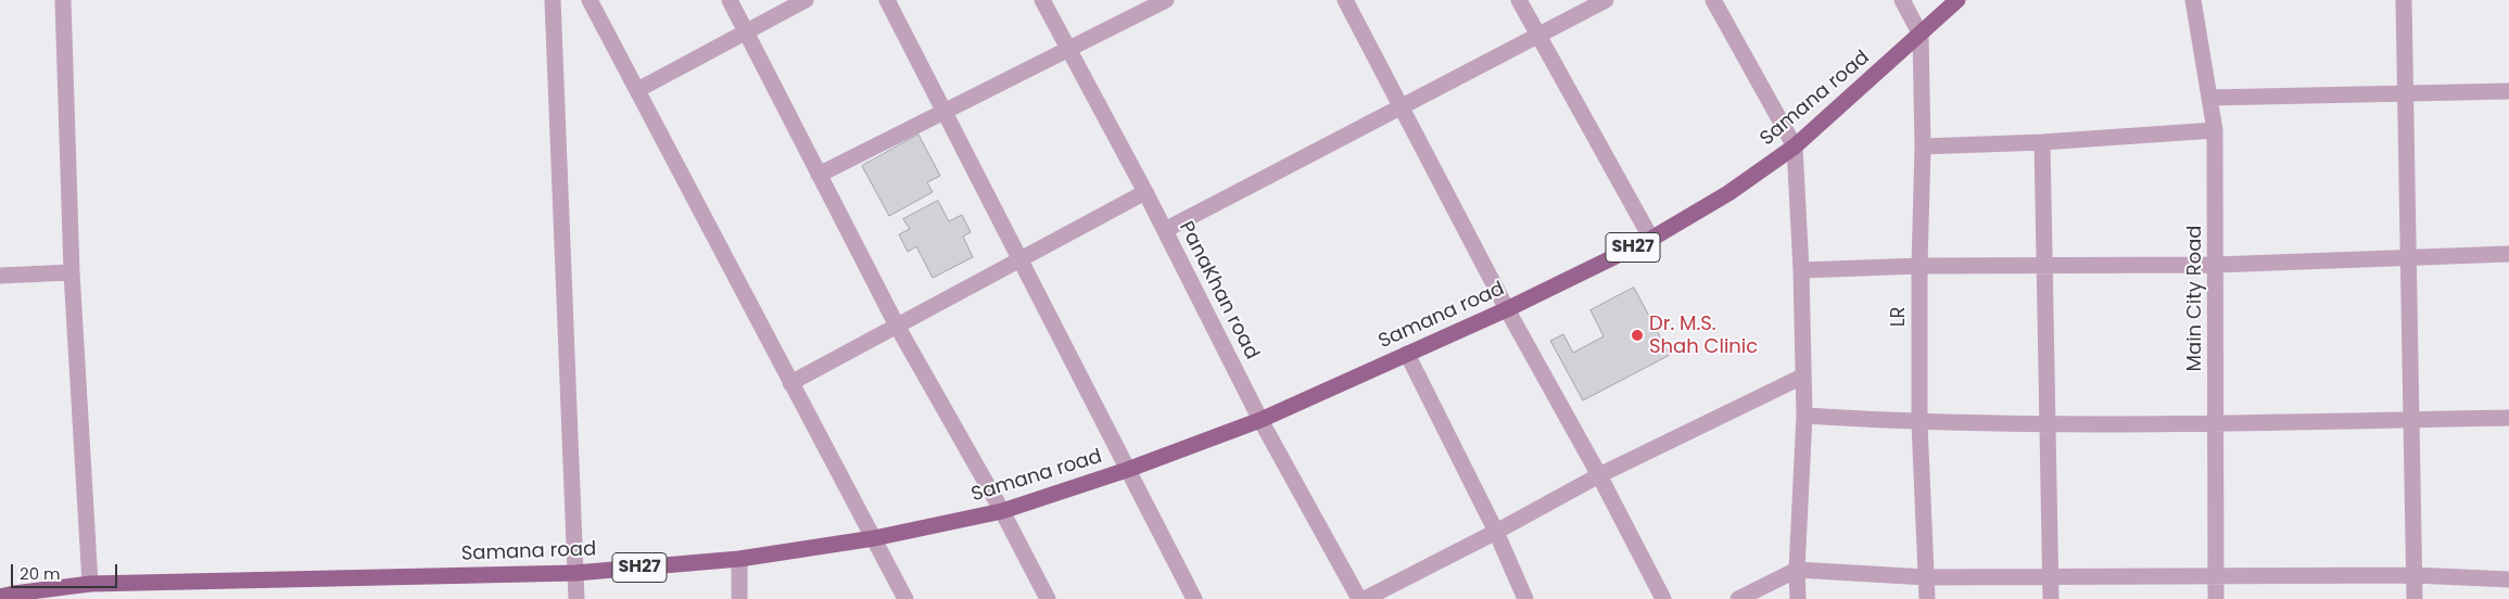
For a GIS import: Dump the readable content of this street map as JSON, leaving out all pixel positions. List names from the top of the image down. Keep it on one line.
{"streets":{"main road":["Samana road","SH27"],"street":["PanaKhan road","Main City Road","LR"]},"crossings":[["Samana road","PanaKhan road"],["Samana road","LR"]],"places":["Dr. M.S. Shah Clinic"],"scale_bar":"20 m"}
